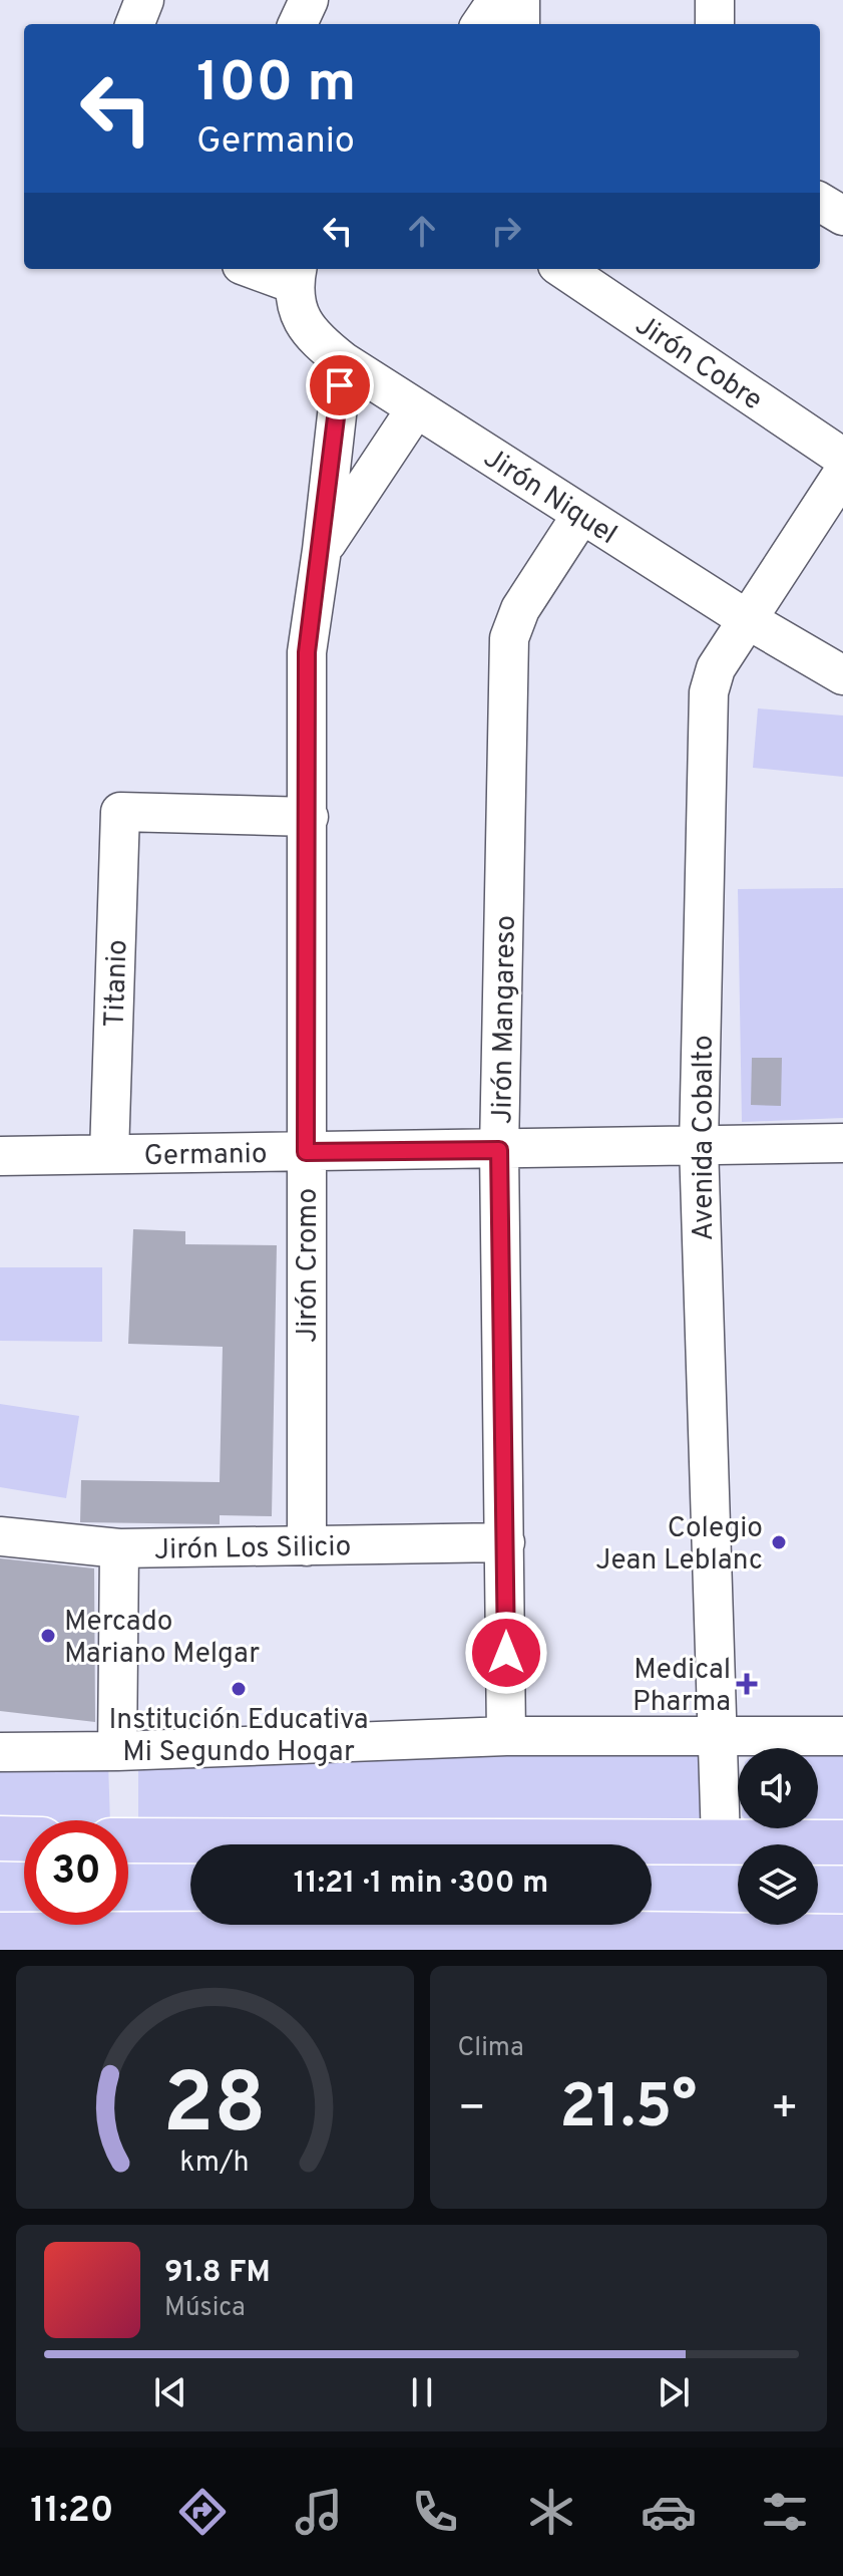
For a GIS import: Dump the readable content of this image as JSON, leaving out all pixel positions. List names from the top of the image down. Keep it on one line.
{"streets":{"street":["Jirón Cobre","Jirón Niquel","Titanio","Jirón Mangareso","Avenida Cobalto","Germanio","Jirón Cromo","Jirón Los Silicio"]},"crossings":[["Jirón Niquel","Jirón Mangareso"],["Jirón Niquel","Avenida Cobalto"],["Jirón Niquel","Jirón Cromo"],["Titanio","Germanio"],["Titanio","Jirón Cromo"],["Jirón Mangareso","Germanio"],["Jirón Mangareso","Jirón Los Silicio"],["Avenida Cobalto","Germanio"],["Germanio","Jirón Cromo"],["Jirón Cromo","Jirón Los Silicio"]],"places":{"other":["Colegio Jean Leblanc","Mercado Mariano Melgar","Institución Educativa Mi Segundo Hogar"],"health":["Medical Pharma"]},"page":{"turn":["100 m","Germanio"],"limit":"30","trip":"11:21 · 1 min · 300 m","tile":"Clima","heat":["−","21.5°","+"],"song":["91.8 FM","Música"],"tabs":"11:20","gauge":["28","km/h"]}}
